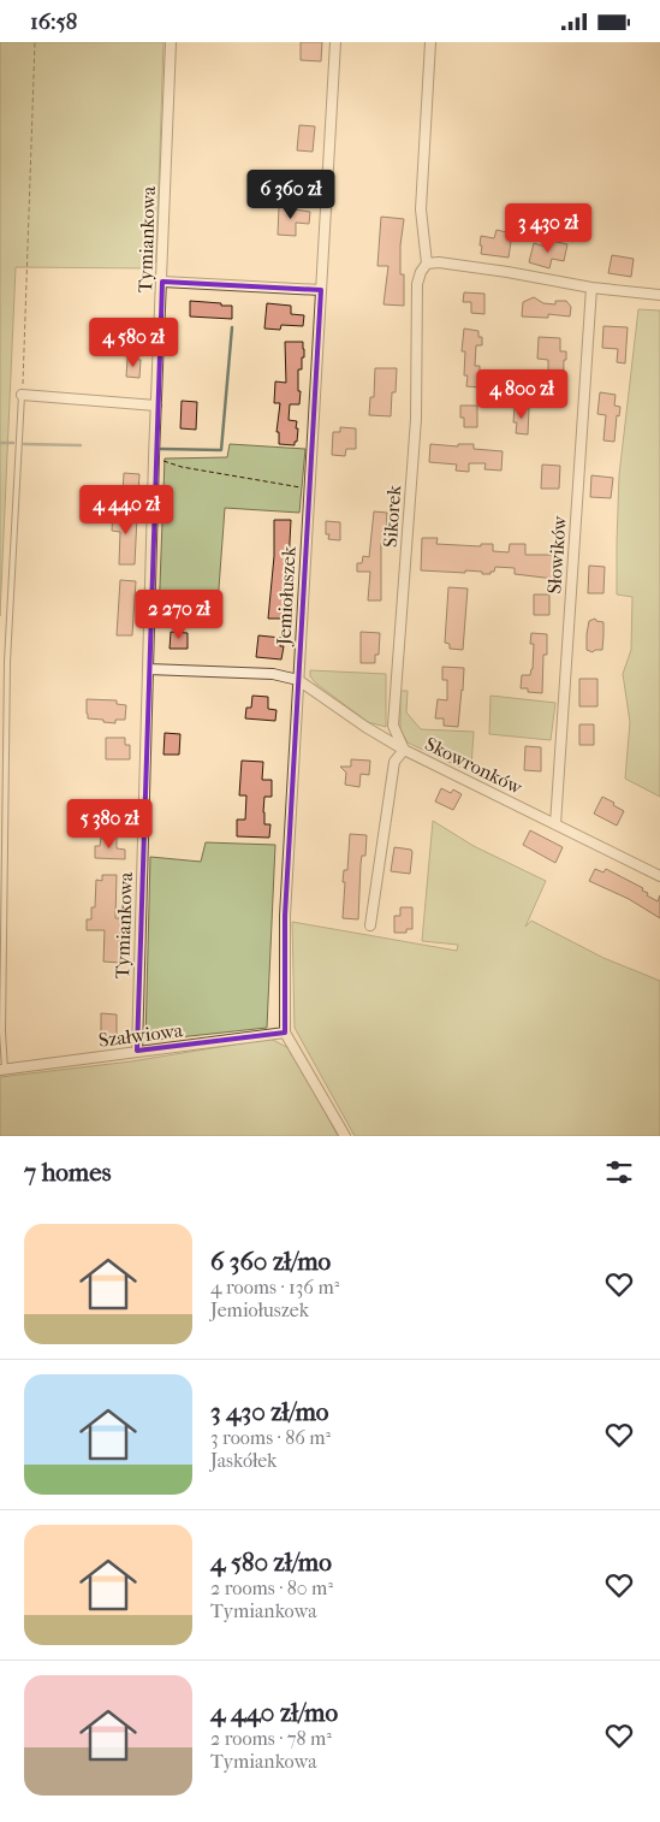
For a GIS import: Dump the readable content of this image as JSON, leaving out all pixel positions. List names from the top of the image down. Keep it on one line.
{"streets":{"street":["Tymiankowa","Sikorek","Słowików","Jemiołuszek","Skowronków","Szałwiowa"]},"crossings":[["Tymiankowa","Szałwiowa"],["Sikorek","Skowronków"],["Słowików","Skowronków"],["Jemiołuszek","Szałwiowa"]],"page":{"status":"16:58","price":["6 360 zł","3 430 zł","4 580 zł","4 800 zł","4 440 zł","2 270 zł","5 380 zł"],"heading":"7 homes","list":[{"name":"6 360 zł/mo","note":"4 rooms · 136 m² · Jemiołuszek"},{"name":"3 430 zł/mo","note":"3 rooms · 86 m² · Jaskółek"},{"name":"4 580 zł/mo","note":"2 rooms · 80 m² · Tymiankowa"},{"name":"4 440 zł/mo","note":"2 rooms · 78 m² · Tymiankowa"}]}}
